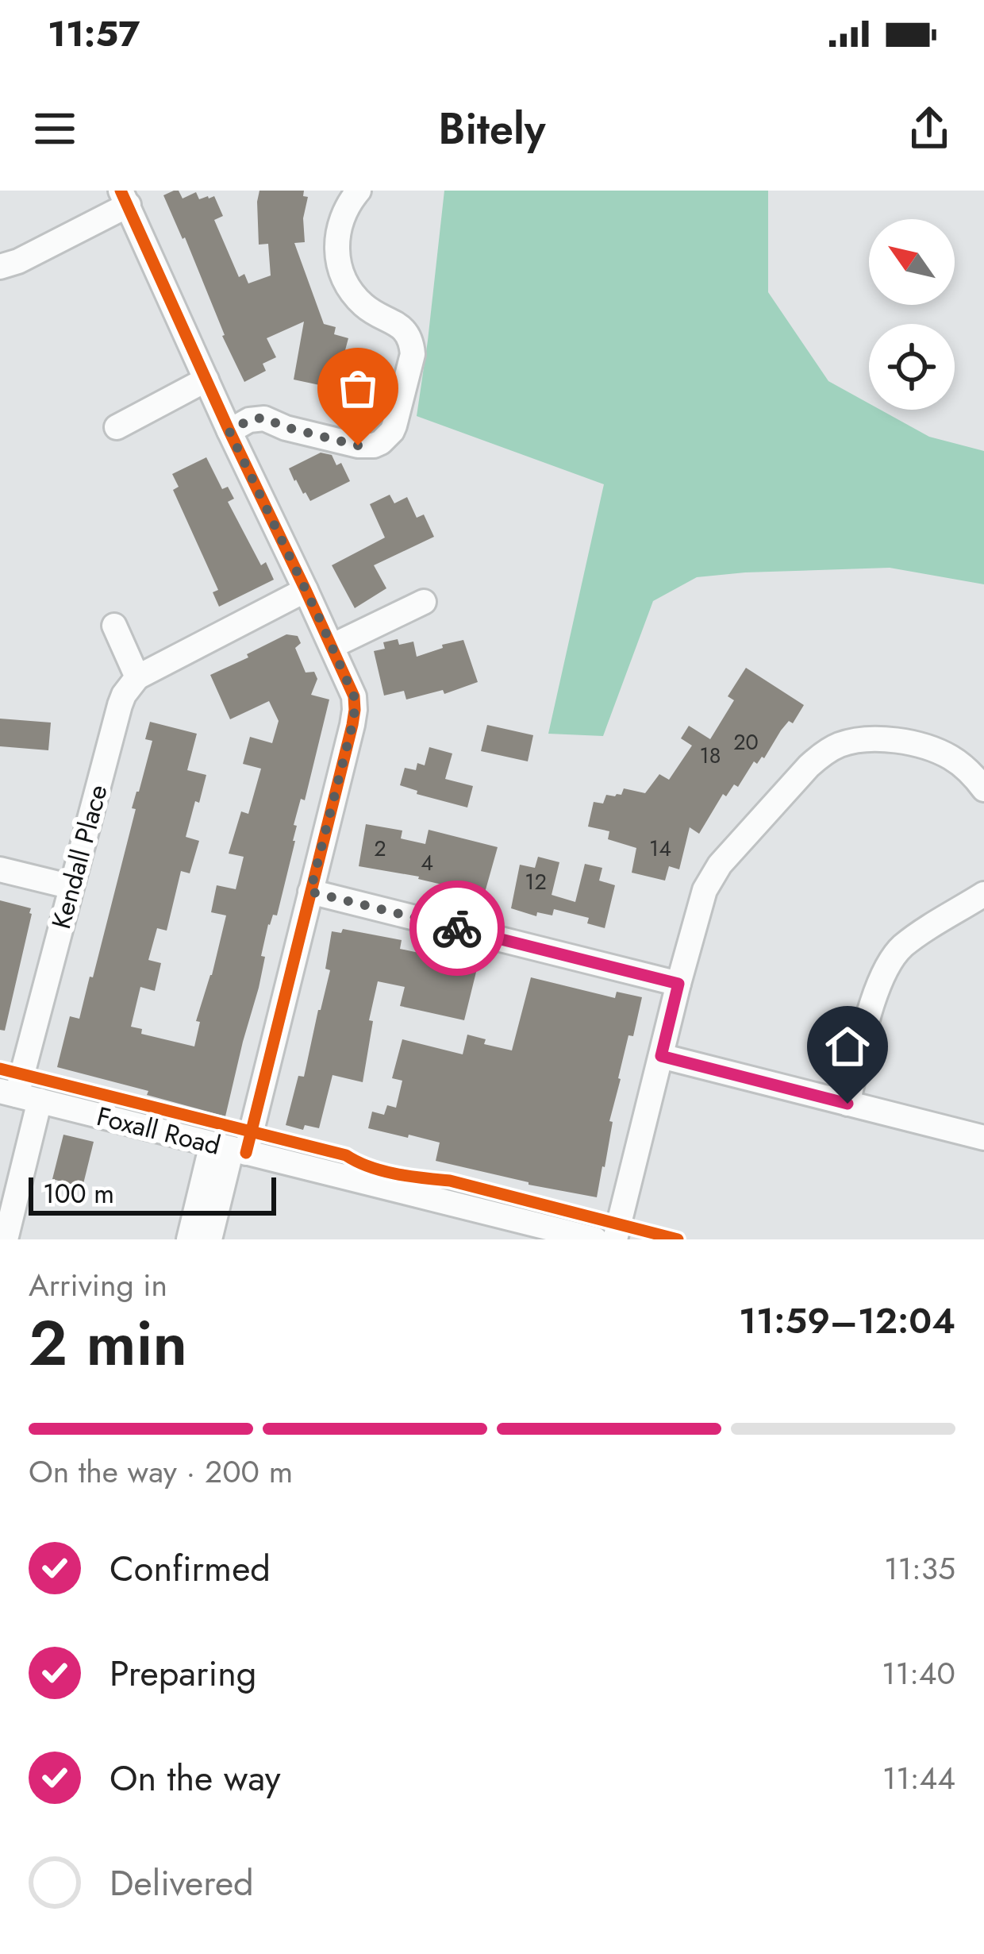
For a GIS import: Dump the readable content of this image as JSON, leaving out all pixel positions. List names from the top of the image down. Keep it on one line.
{"streets":{"street":["Kendall Place","Foxall Road"]},"crossings":[["Kendall Place","Foxall Road"]],"house_numbers":["20","18","2","14","4","12"],"scale_bar":"100 m","north":"top left","page":{"status":"11:57","header":"Bitely","scale":"100 m","heading":["2 min","Arriving in","11:59–12:04"],"bar":"On the way · 200 m","list":[["Confirmed","11:35"],["Preparing","11:40"],["On the way","11:44"],"Delivered"]}}
